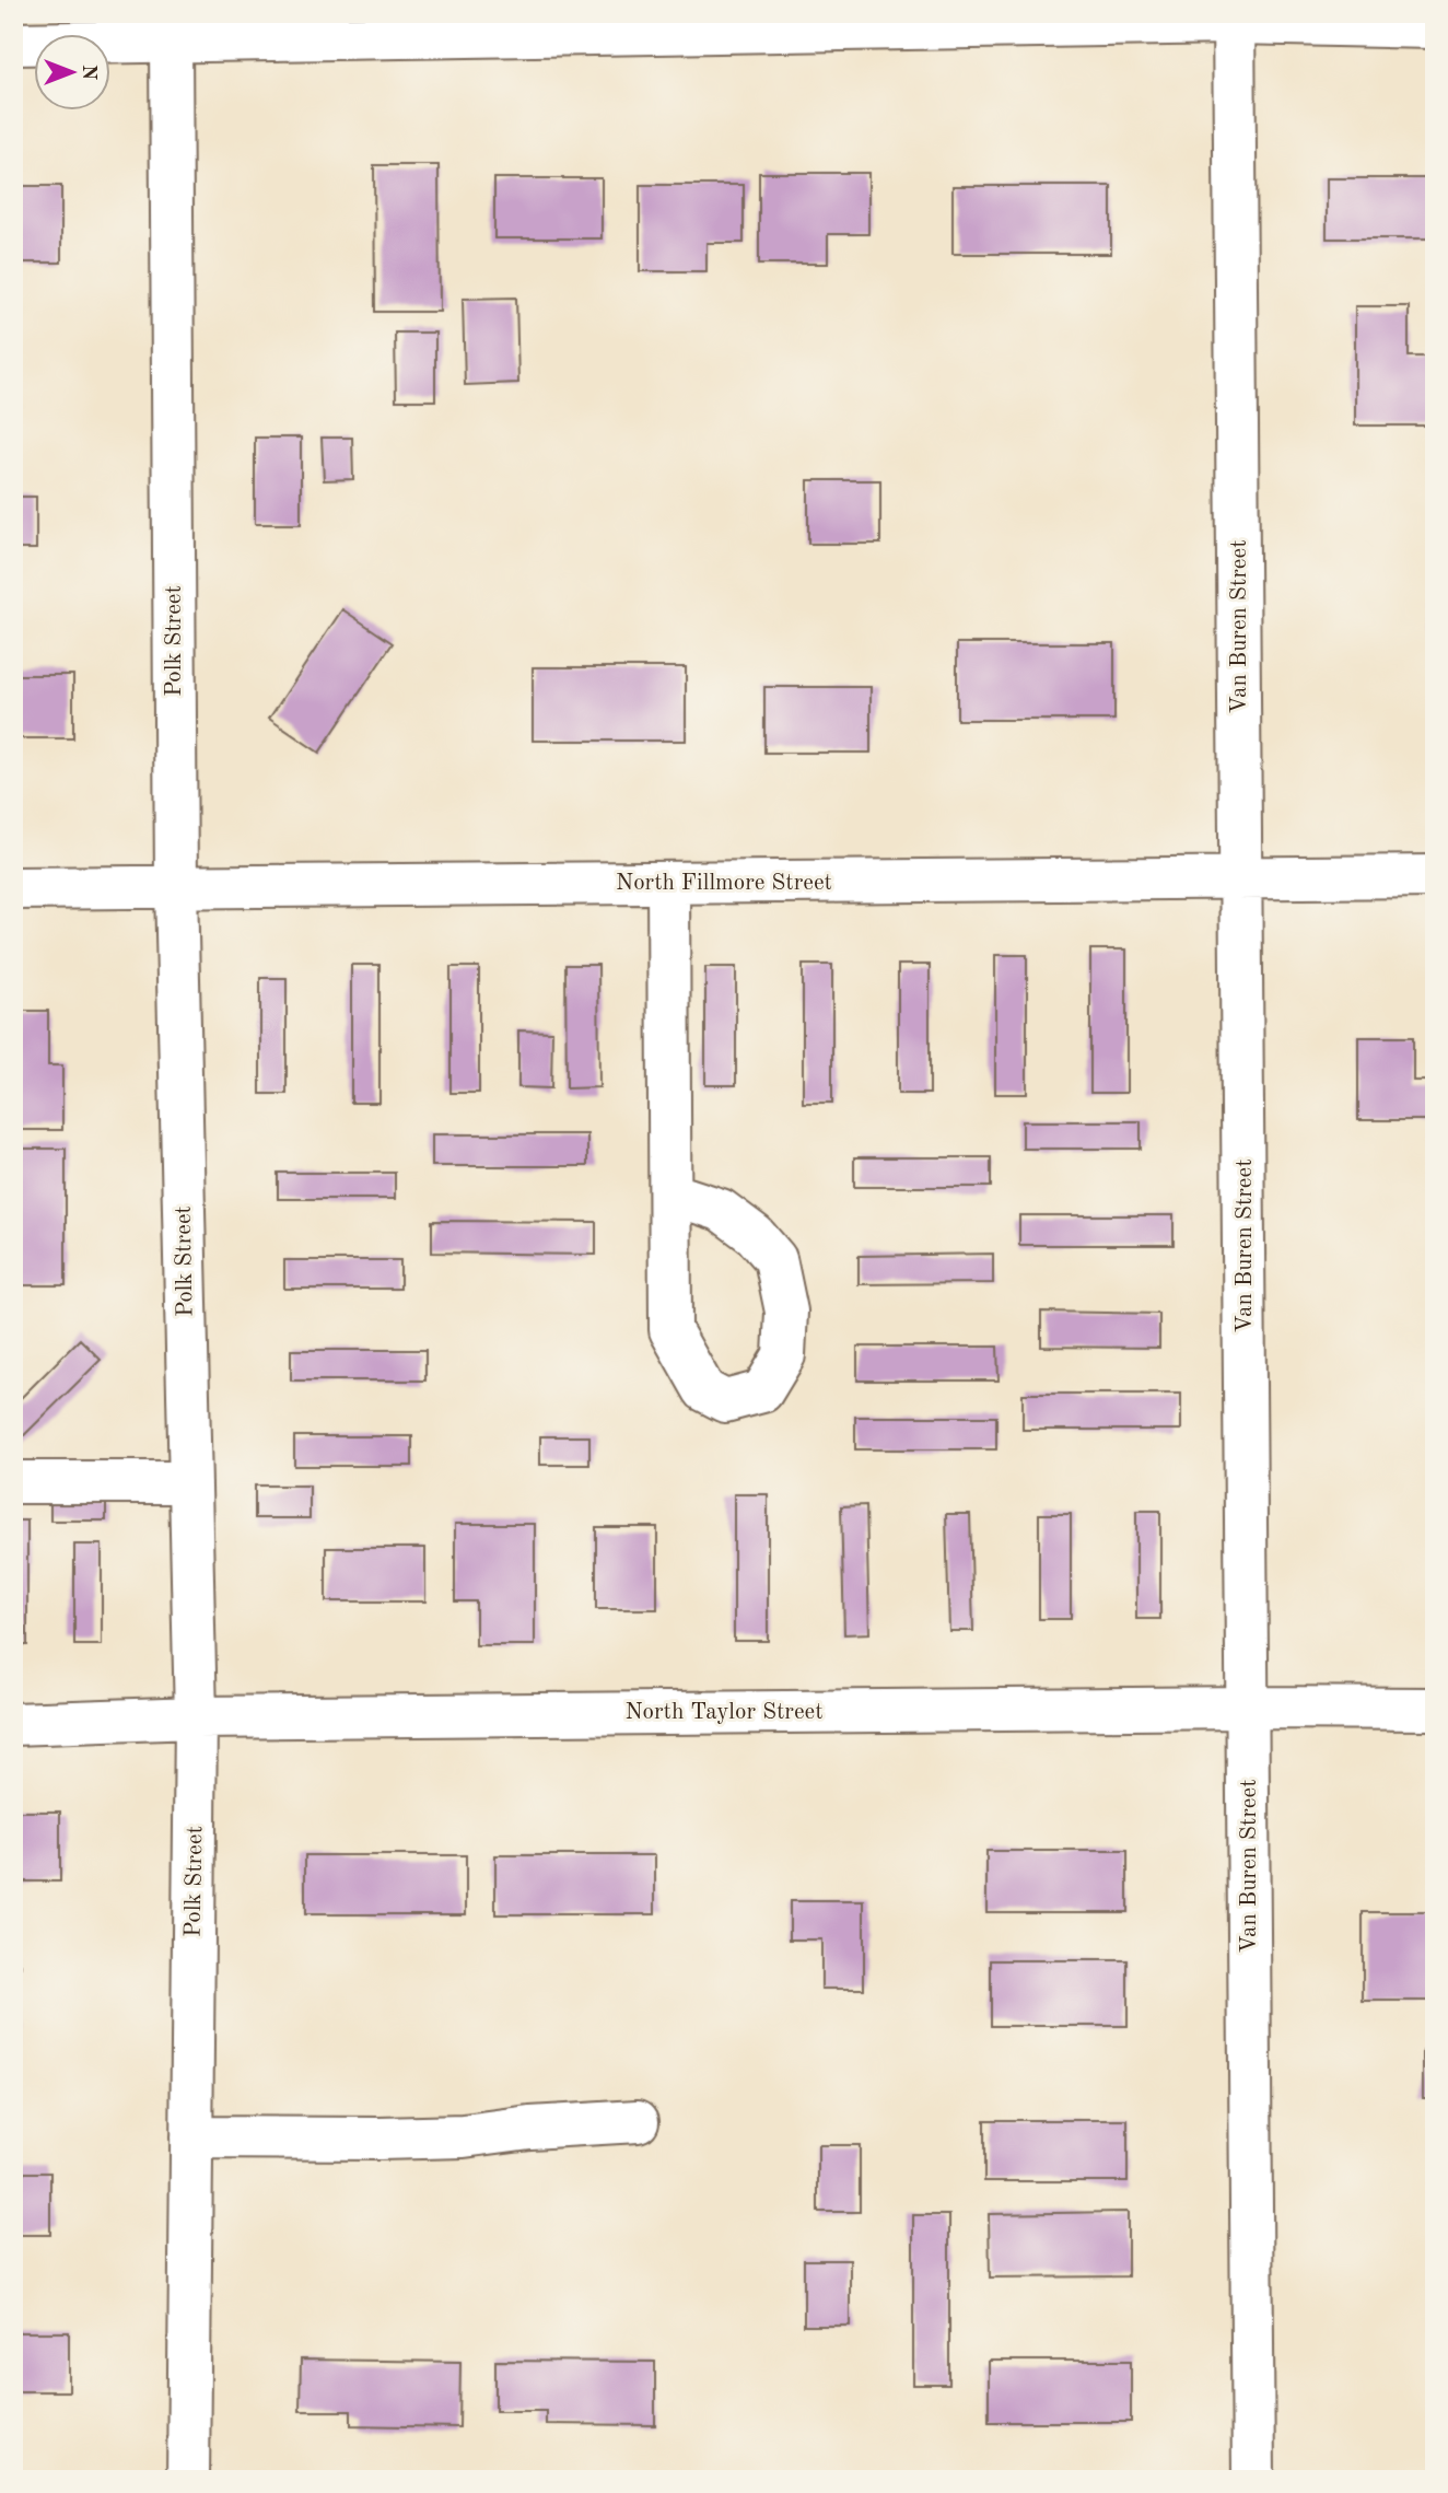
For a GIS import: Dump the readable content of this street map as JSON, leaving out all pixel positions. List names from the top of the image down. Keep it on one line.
{"streets":{"street":["Van Buren Street","Polk Street","North Fillmore Street","North Taylor Street"]},"crossings":[["Van Buren Street","North Fillmore Street"],["Van Buren Street","North Taylor Street"],["Polk Street","North Fillmore Street"],["Polk Street","North Taylor Street"]],"north":"right"}
